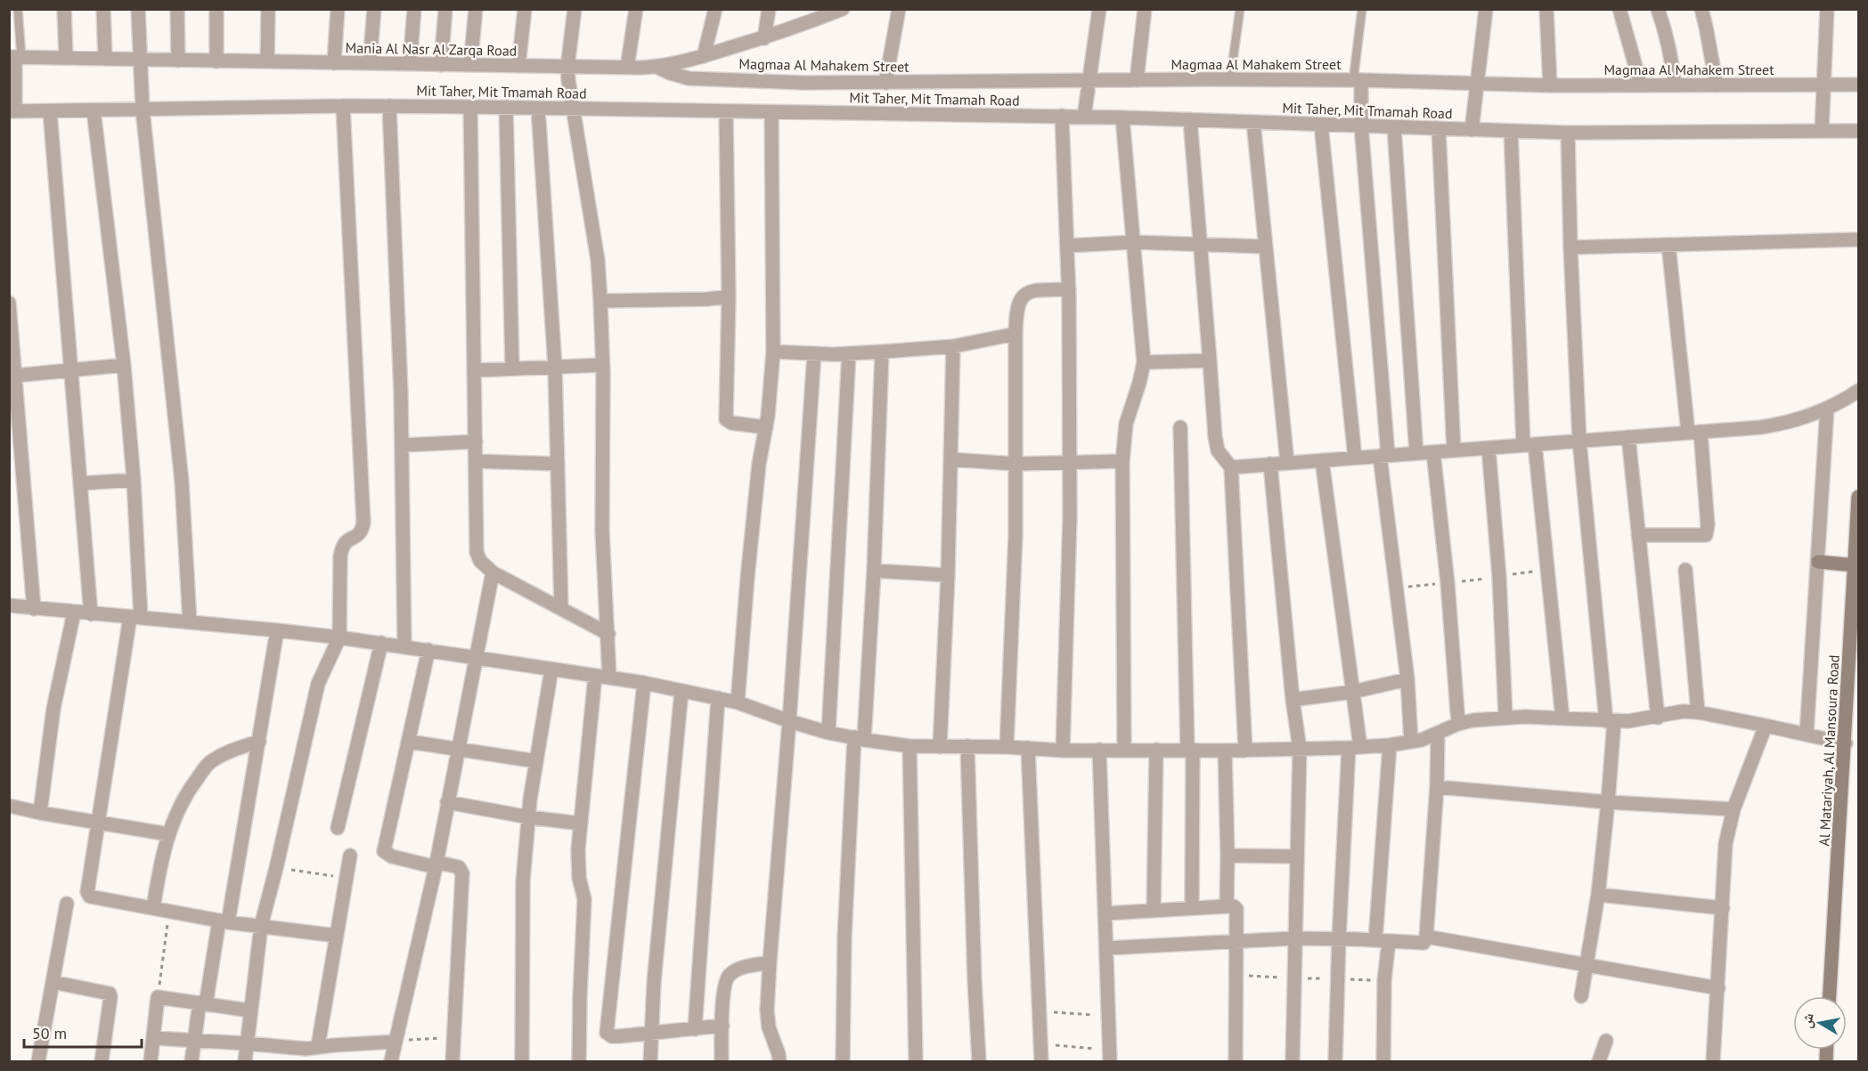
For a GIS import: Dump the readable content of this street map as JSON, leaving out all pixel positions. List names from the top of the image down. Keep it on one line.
{"streets":{"main road":["Al Matariyah, Al Mansoura Road"],"street":["Mania Al Nasr Al Zarqa Road","Magmaa Al Mahakem Street","Mit Taher, Mit Tmamah Road"]},"crossings":[["Mania Al Nasr Al Zarqa Road","Magmaa Al Mahakem Street"]],"scale_bar":"50 m","north":"left"}
